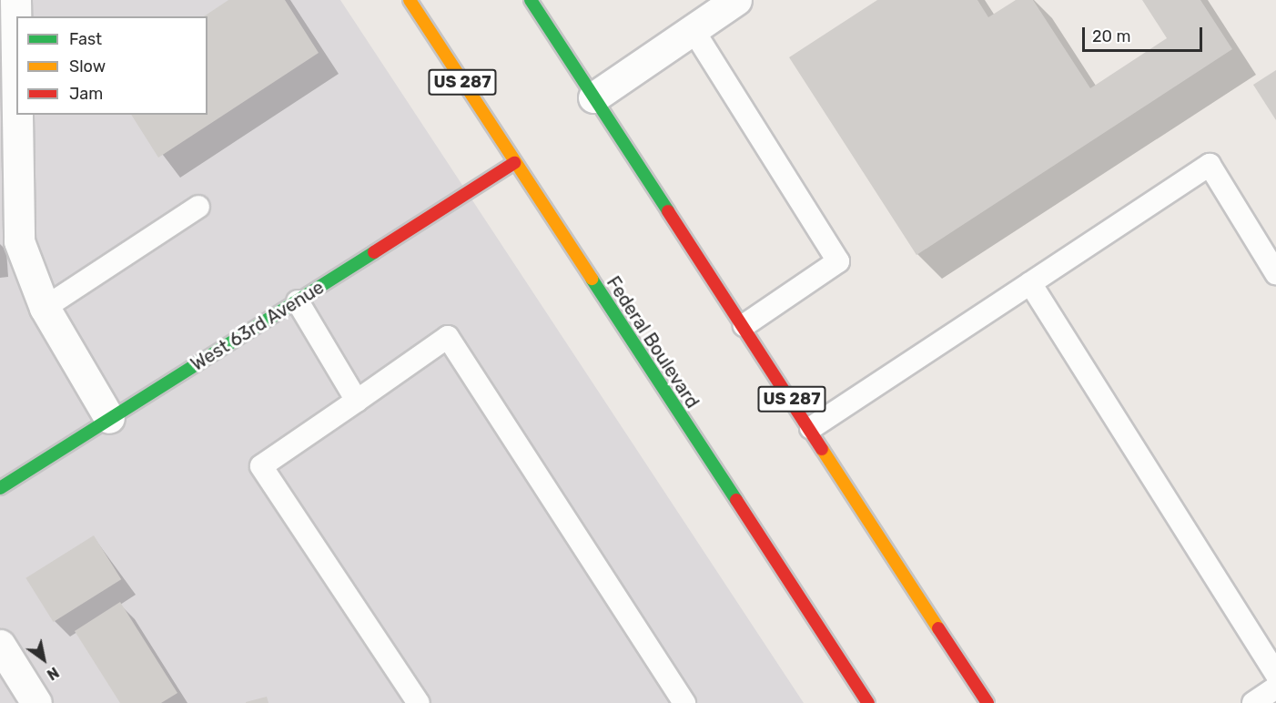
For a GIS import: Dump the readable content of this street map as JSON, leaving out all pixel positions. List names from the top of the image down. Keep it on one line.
{"streets":{"main road":["US 287","West 63rd Avenue","Federal Boulevard"]},"crossings":[["West 63rd Avenue","Federal Boulevard"]],"legend":["Fast","Slow","Jam"],"scale_bar":"20 m","north":"bottom right"}
